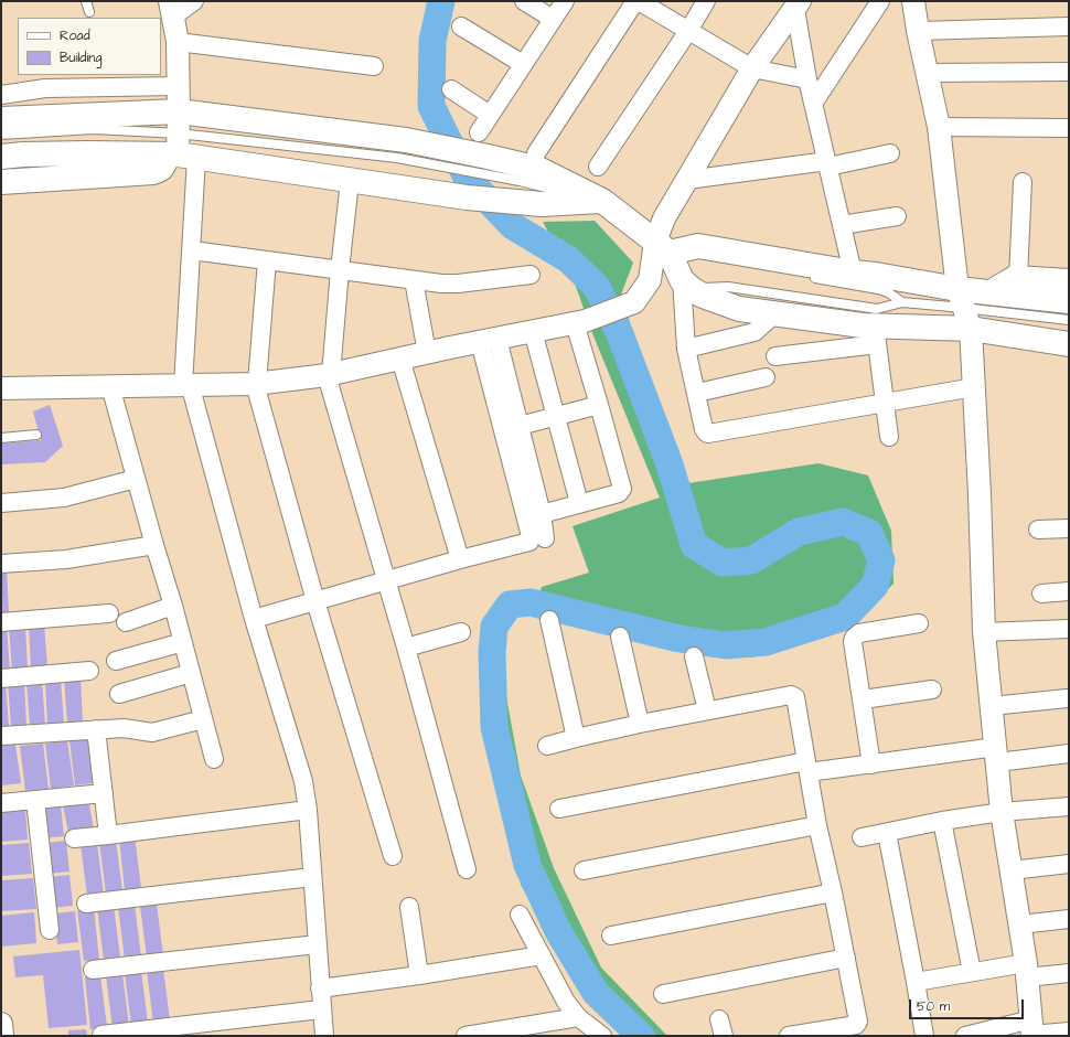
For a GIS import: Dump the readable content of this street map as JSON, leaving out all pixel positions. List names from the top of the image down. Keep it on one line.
{"legend":["Road","Building"],"scale_bar":"50 m"}
